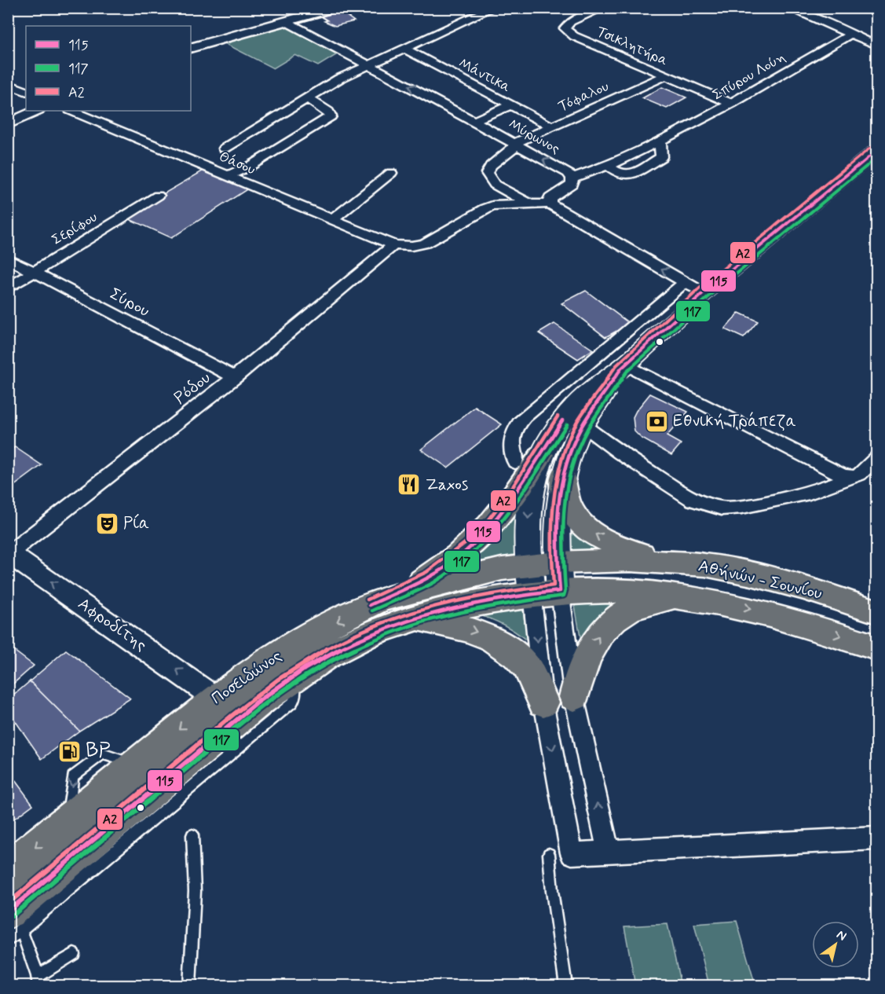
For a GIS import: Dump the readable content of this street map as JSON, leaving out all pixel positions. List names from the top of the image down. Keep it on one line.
{"streets":{"main road":["Αθήνών - Σουνίου","Ποσειδώνος"],"street":["Τσικλητήρα","Μάντικα","Σπύρου Λούη","Τόφαλου","Μύρωνος","Θάσου","Σερίφου","Σύρου","Ρόδου","Αφροδίτης"]},"crossings":[["Τσικλητήρα","Σπύρου Λούη"],["Τσικλητήρα","Τόφαλου"],["Μάντικα","Τόφαλου"],["Σπύρου Λούη","Μύρωνος"],["Τόφαλου","Μύρωνος"],["Θάσου","Ρόδου"],["Σερίφου","Σύρου"],["Σύρου","Ρόδου"],["Ρόδου","Αφροδίτης"],["Αθήνών - Σουνίου","Ποσειδώνος"],["Αφροδίτης","Ποσειδώνος"]],"one_way":["Μύρωνος","Αφροδίτης"],"places":{"bank":["Εθνική Τράπεζα"],"restaurant":["Zaxos"],"theatre":["Ρία"],"fuel station":["BP"]},"lines":["transit line Α2","transit line 115","transit line 117"],"legend":["115","117","Α2"],"north":"top right"}
